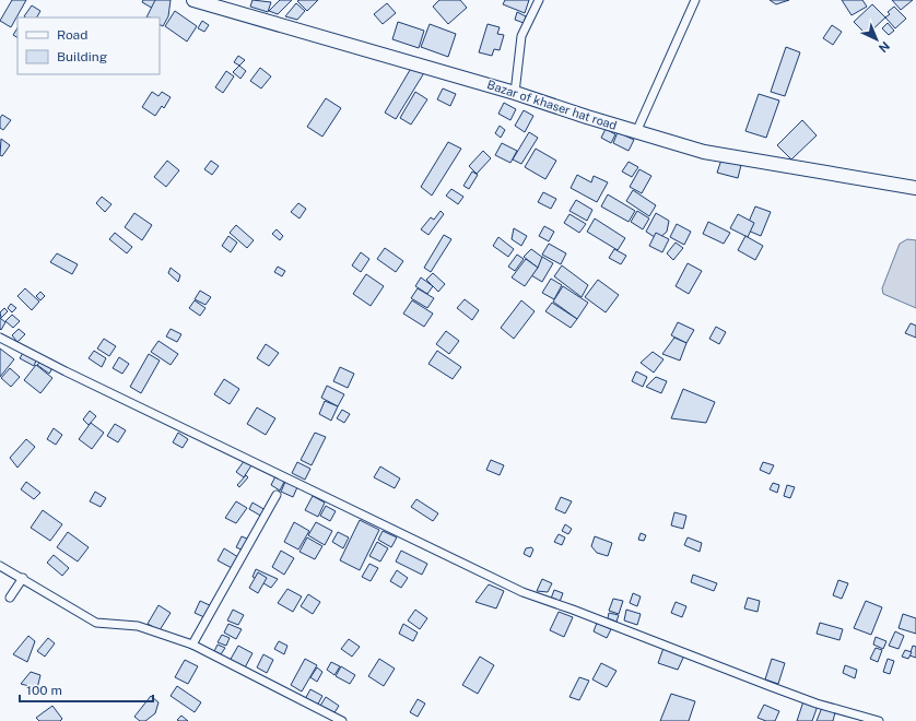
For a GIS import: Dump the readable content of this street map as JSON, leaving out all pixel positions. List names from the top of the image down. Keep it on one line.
{"streets":{"main road":["Bazar of khaser hat road"]},"legend":["Road","Building"],"scale_bar":"100 m","north":"bottom right"}
